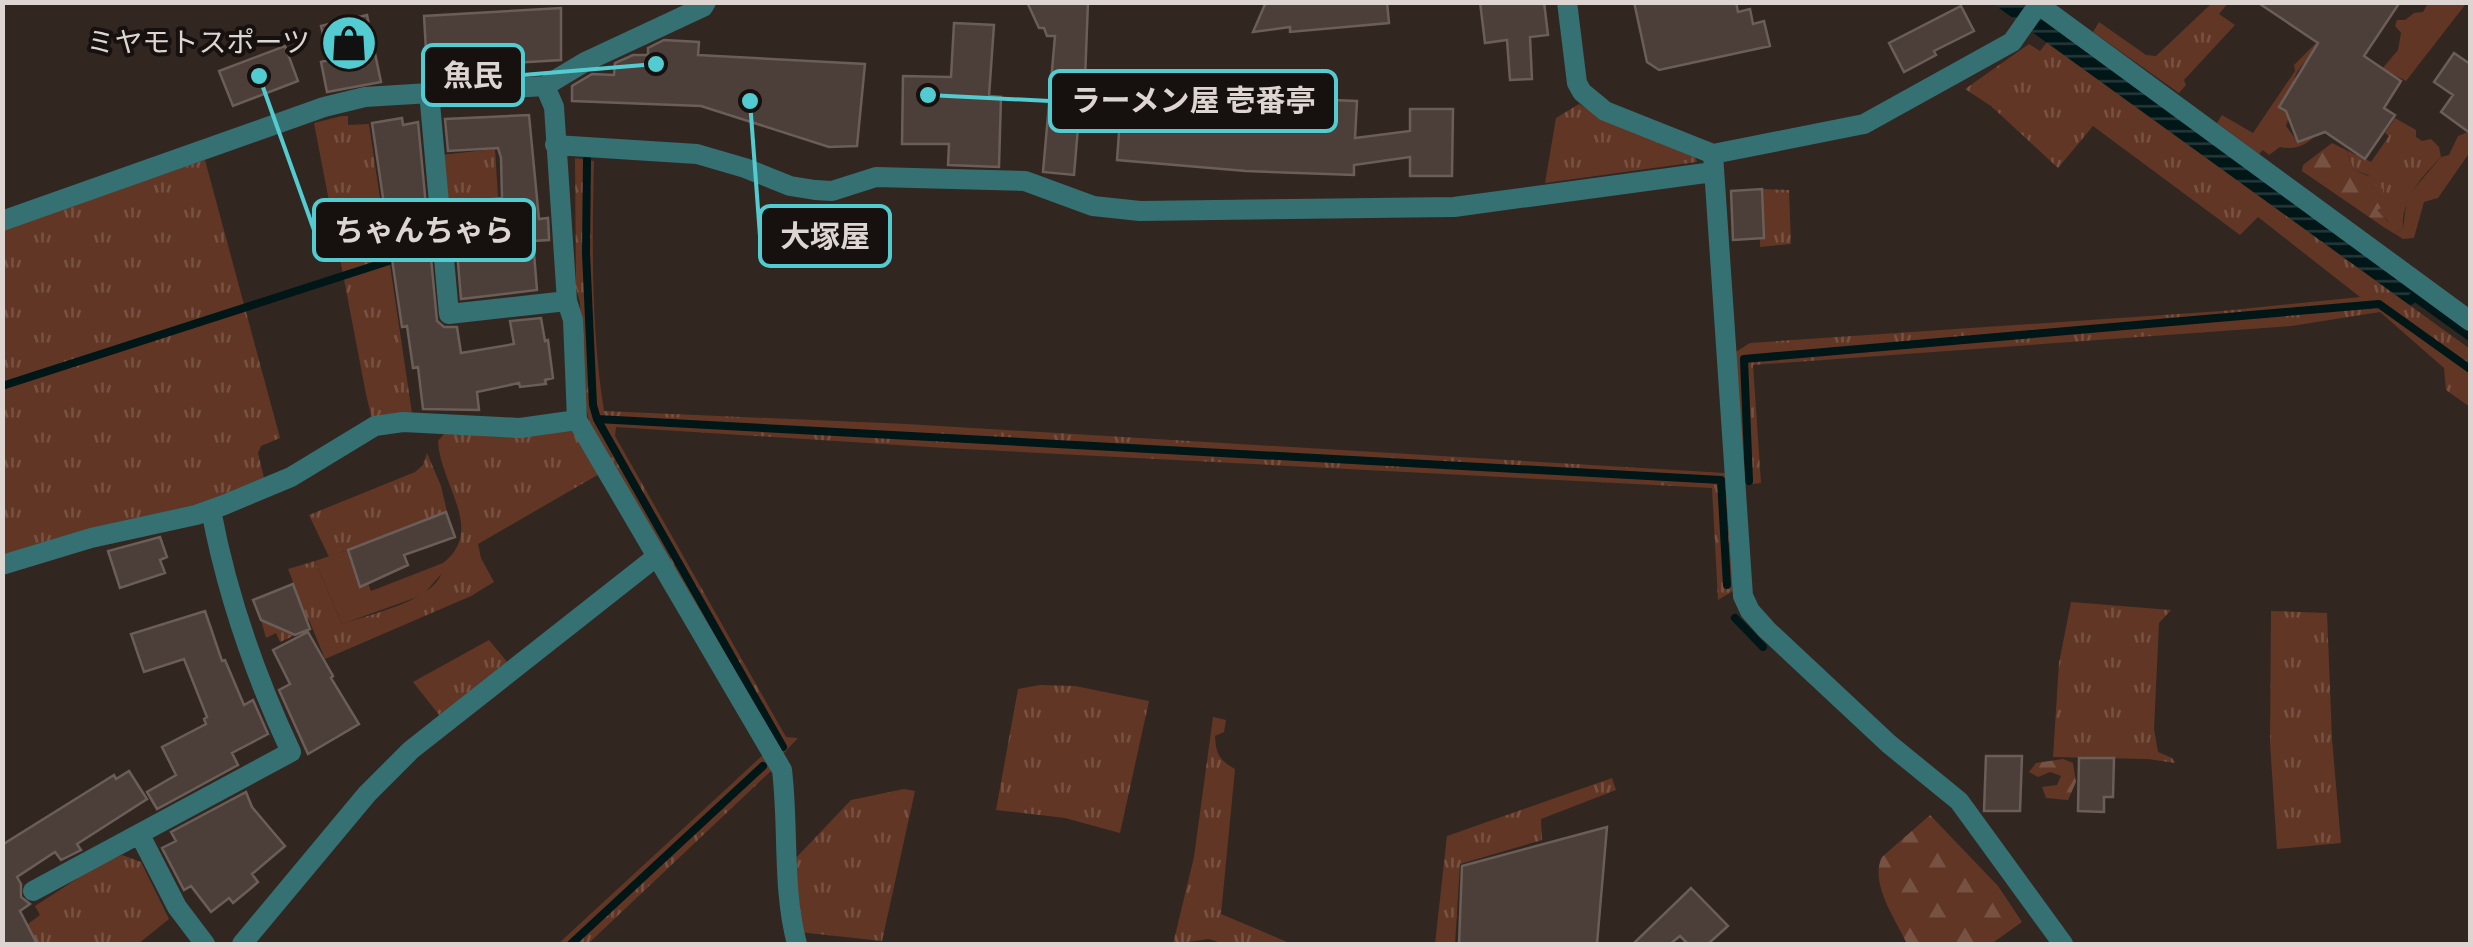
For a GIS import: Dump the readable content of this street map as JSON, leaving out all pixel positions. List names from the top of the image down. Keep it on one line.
{"places":{"shop":["ミヤモトスポーツ"],"other":["魚民","ちゃんちゃら","ラーメン屋 壱番亭","大塚屋"]}}
